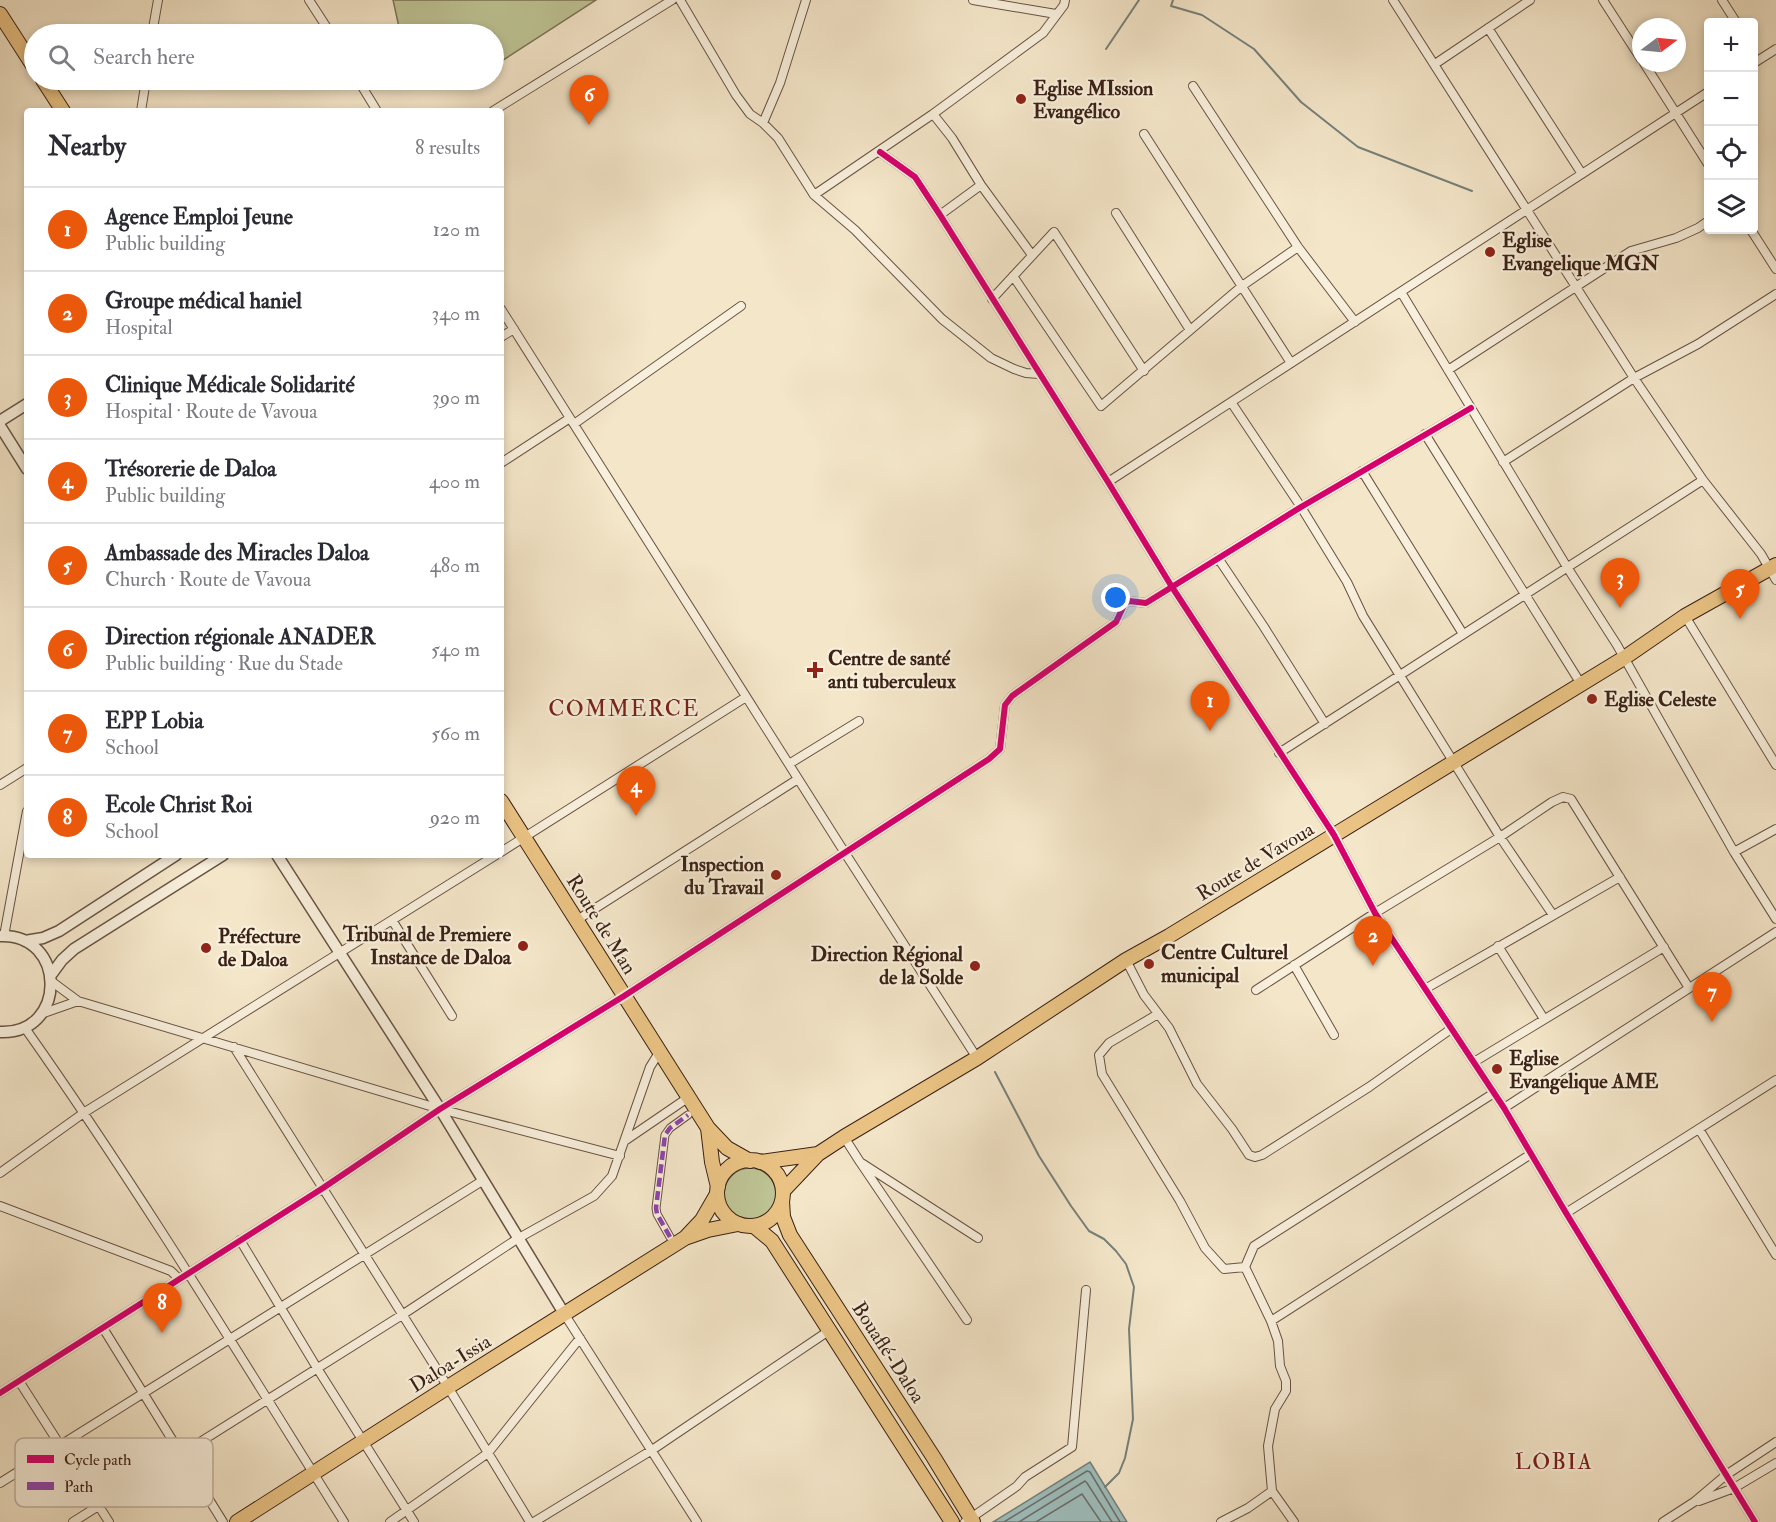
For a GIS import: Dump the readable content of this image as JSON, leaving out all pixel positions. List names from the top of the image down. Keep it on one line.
{"streets":{"main road":["Route de Vavoua","Route de Man","Bouaflé-Daloa","Daloa-Issia"]},"crossings":[["Route de Vavoua","Bouaflé-Daloa"]],"districts":["COMMERCE","LOBIA"],"places":{"other":["Eglise MIssion Evangélico","Eglise Evangelique MGN","Eglise Celeste","Inspection du Travail","Tribunal de Premiere Instance de Daloa","Préfecture de Daloa","Centre Culturel municipal","Direction Régional de la Solde","Eglise Evangelique AME"],"health":["Centre de santé anti tuberculeux"]},"legend":["Cycle path","Path"],"north":"right","page":{"map_buttons":["+","−"],"search":"Search here","pins":["6","3","5","1","4","2","7","8"],"heading":["Nearby","8 results"],"list":[{"mark":"1","name":"Agence Emploi Jeune","note":"Public building","value":"120 m"},{"mark":"2","name":"Groupe médical haniel","note":"Hospital","value":"340 m"},{"mark":"3","name":"Clinique Médicale Solidarité","note":"Hospital · Route de Vavoua","value":"390 m"},{"mark":"4","name":"Trésorerie de Daloa","note":"Public building","value":"400 m"},{"mark":"5","name":"Ambassade des Miracles Daloa","note":"Church · Route de Vavoua","value":"480 m"},{"mark":"6","name":"Direction régionale ANADER","note":"Public building · Rue du Stade","value":"540 m"},{"mark":"7","name":"EPP Lobia","note":"School","value":"560 m"},{"mark":"8","name":"Ecole Christ Roi","note":"School","value":"920 m"}]}}
